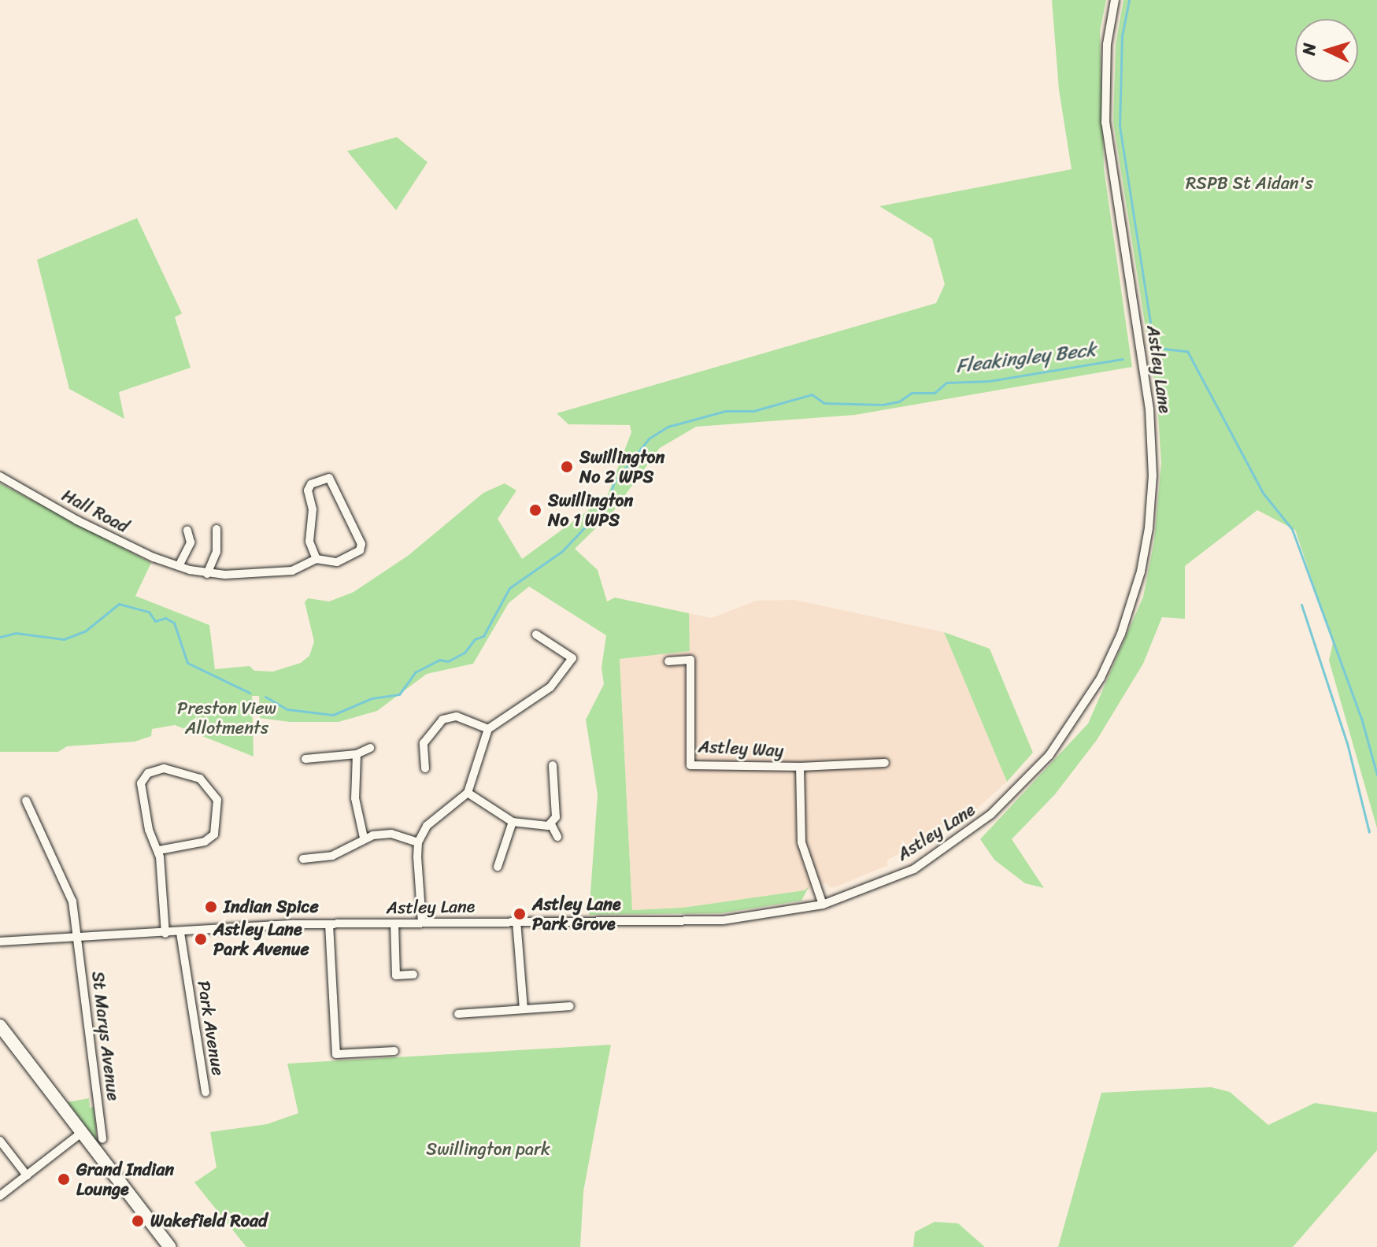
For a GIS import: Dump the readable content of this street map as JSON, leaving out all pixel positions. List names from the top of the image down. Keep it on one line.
{"streets":{"street":["Astley Lane","Hall Road","Astley Way","Park Avenue","St Marys Avenue"]},"crossings":[["Astley Lane","Astley Way"],["Astley Lane","Park Avenue"],["Astley Lane","St Marys Avenue"]],"water":["Fleakingley Beck"],"parks":["RSPB St Aidan's","Preston View Allotments","Swillington park"],"places":["Swillington No 2 WPS","Swillington No 1 WPS","Indian Spice","Astley Lane Park Grove","Astley Lane Park Avenue","Grand Indian Lounge","Wakefield Road"],"north":"left"}
